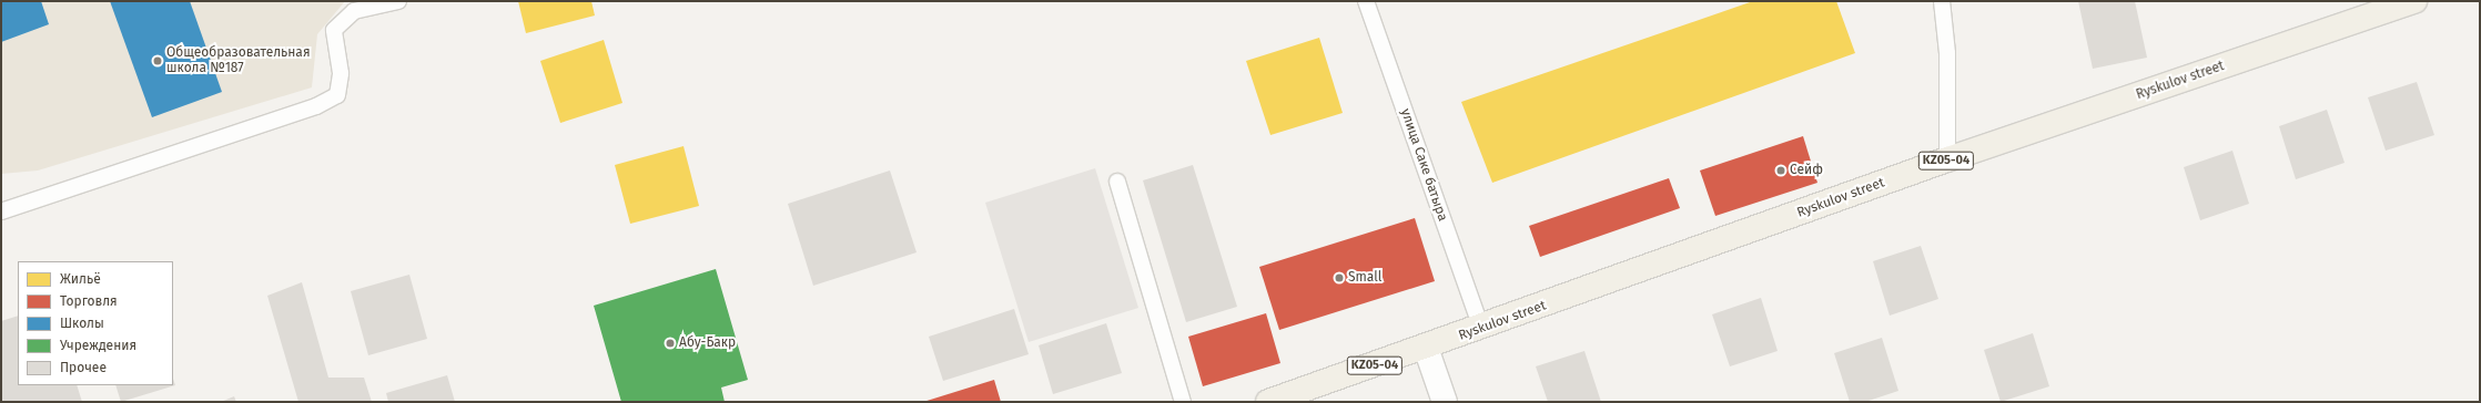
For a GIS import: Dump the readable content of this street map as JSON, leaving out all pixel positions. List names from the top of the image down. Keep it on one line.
{"streets":{"main road":["Ryskulov street","KZ05-04"],"lane":["улица Саке батыра"]},"crossings":[["Ryskulov street","улица Саке батыра"]],"places":["Общеобразовательная школа №187","Сейф","Small","Абу-Бакр"],"legend":["Жильё","Торговля","Школы","Учреждения","Прочее"]}
